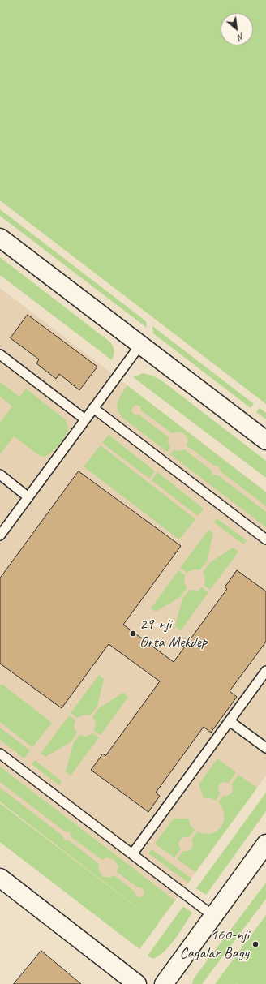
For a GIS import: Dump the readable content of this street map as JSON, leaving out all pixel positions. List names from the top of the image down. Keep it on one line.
{"places":["29-nji Orta Mekdep","160-nji Cagalar Bagy"],"north":"bottom right"}
